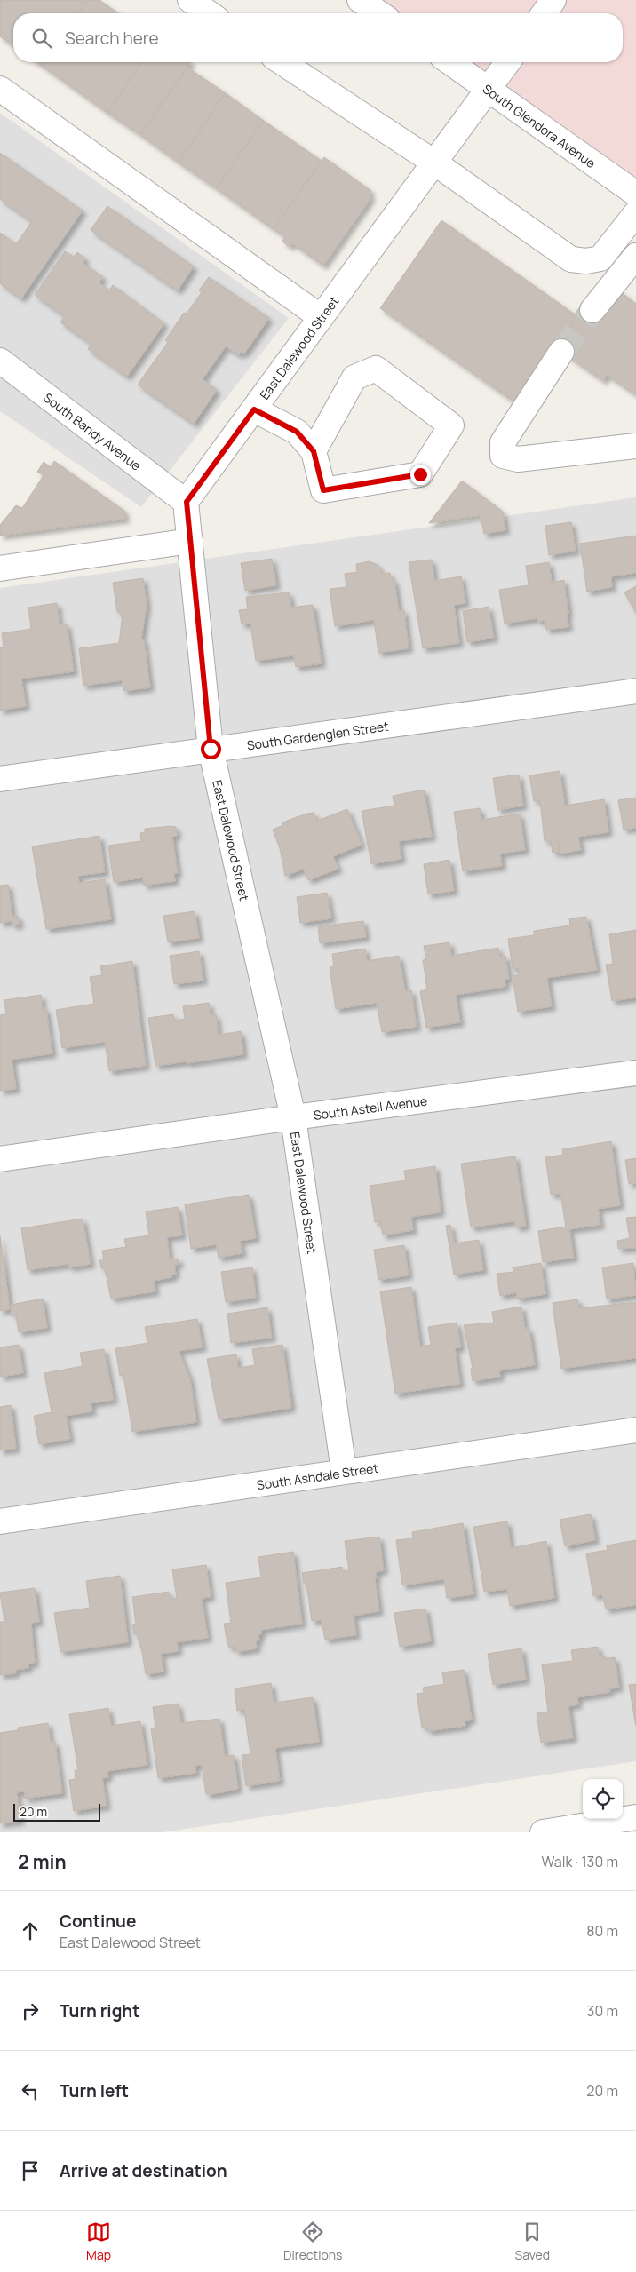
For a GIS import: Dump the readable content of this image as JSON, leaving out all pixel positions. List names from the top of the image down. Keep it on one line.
{"streets":{"street":["South Glendora Avenue","East Dalewood Street","South Bandy Avenue","South Gardenglen Street","South Astell Avenue","South Ashdale Street"]},"crossings":[["South Glendora Avenue","East Dalewood Street"],["East Dalewood Street","South Bandy Avenue"],["East Dalewood Street","South Gardenglen Street"],["East Dalewood Street","South Astell Avenue"],["East Dalewood Street","South Ashdale Street"]],"scale_bar":"20 m","page":{"search":"Search here","scale":"20 m","heading":["2 min","Walk · 130 m"],"list":[["Continue","East Dalewood Street","80 m"],["Turn right","30 m"],["Turn left","20 m"],"Arrive at destination"],"nav":["Map","Directions","Saved"]}}
